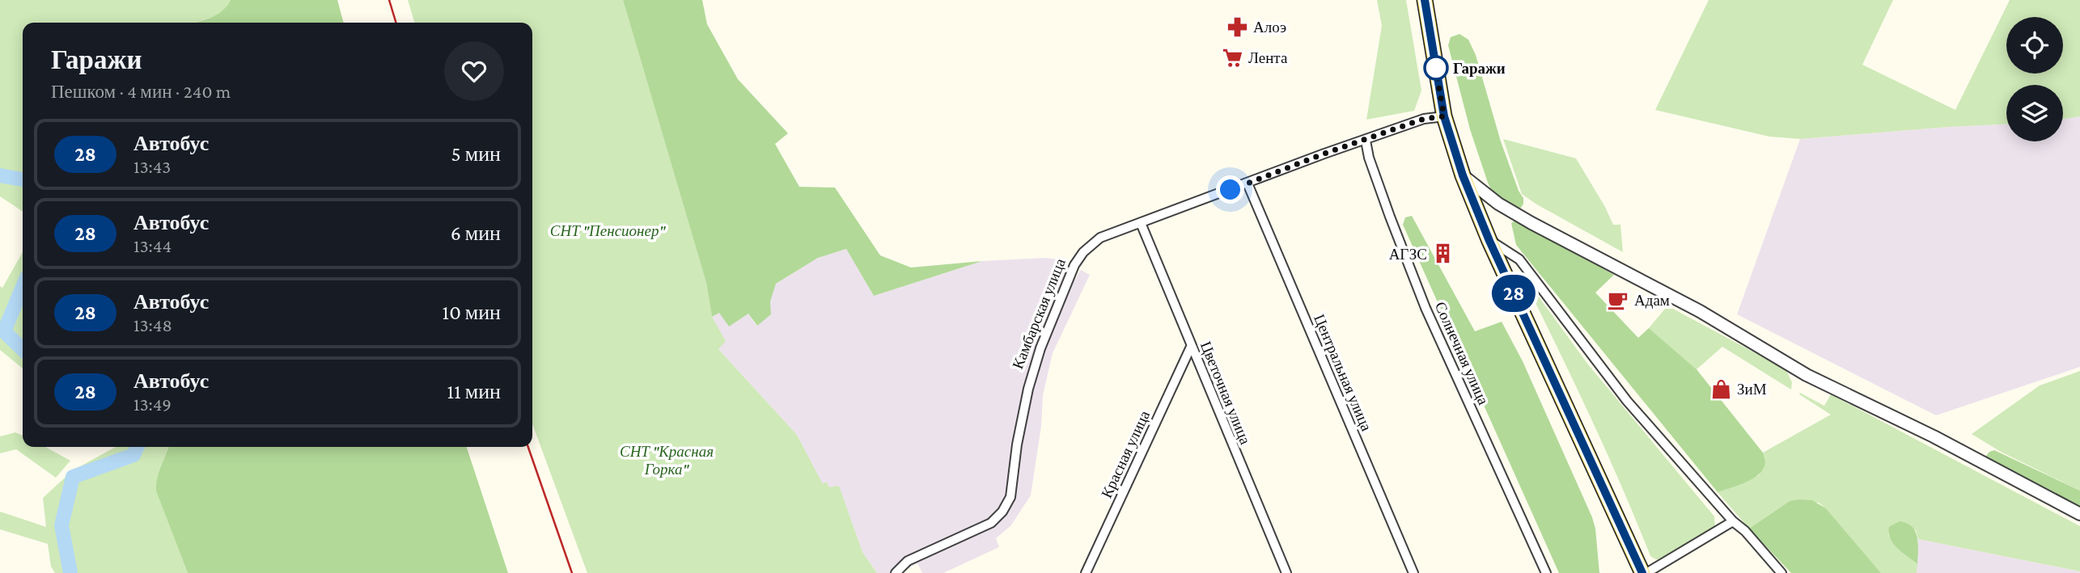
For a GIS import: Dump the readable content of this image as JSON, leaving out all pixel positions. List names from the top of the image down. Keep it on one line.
{"streets":{"street":["Камбарская улица","Солнечная улица","Центральная улица","Цветочная улица","Красная улица"]},"crossings":[["Камбарская улица","Солнечная улица"],["Камбарская улица","Центральная улица"],["Камбарская улица","Цветочная улица"],["Цветочная улица","Красная улица"]],"parks":["СНТ \"Пенсионер\"","СНТ \"Красная Горка\""],"places":{"pharmacy":["Алоэ"],"supermarket":["Лента"],"other":["Гаражи"],"building":["АГЗС"],"cafe":["Адам"],"shop":["ЗиМ"]},"lines":["bus line 28"],"page":{"on_map":"28","heading":["Гаражи","Пешком · 4 мин · 240 m"],"list":[{"mark":"28","name":"Автобус","note":"13:43","value":"5 мин"},{"mark":"28","name":"Автобус","note":"13:44","value":"6 мин"},{"mark":"28","name":"Автобус","note":"13:48","value":"10 мин"},{"mark":"28","name":"Автобус","note":"13:49","value":"11 мин"}]}}
